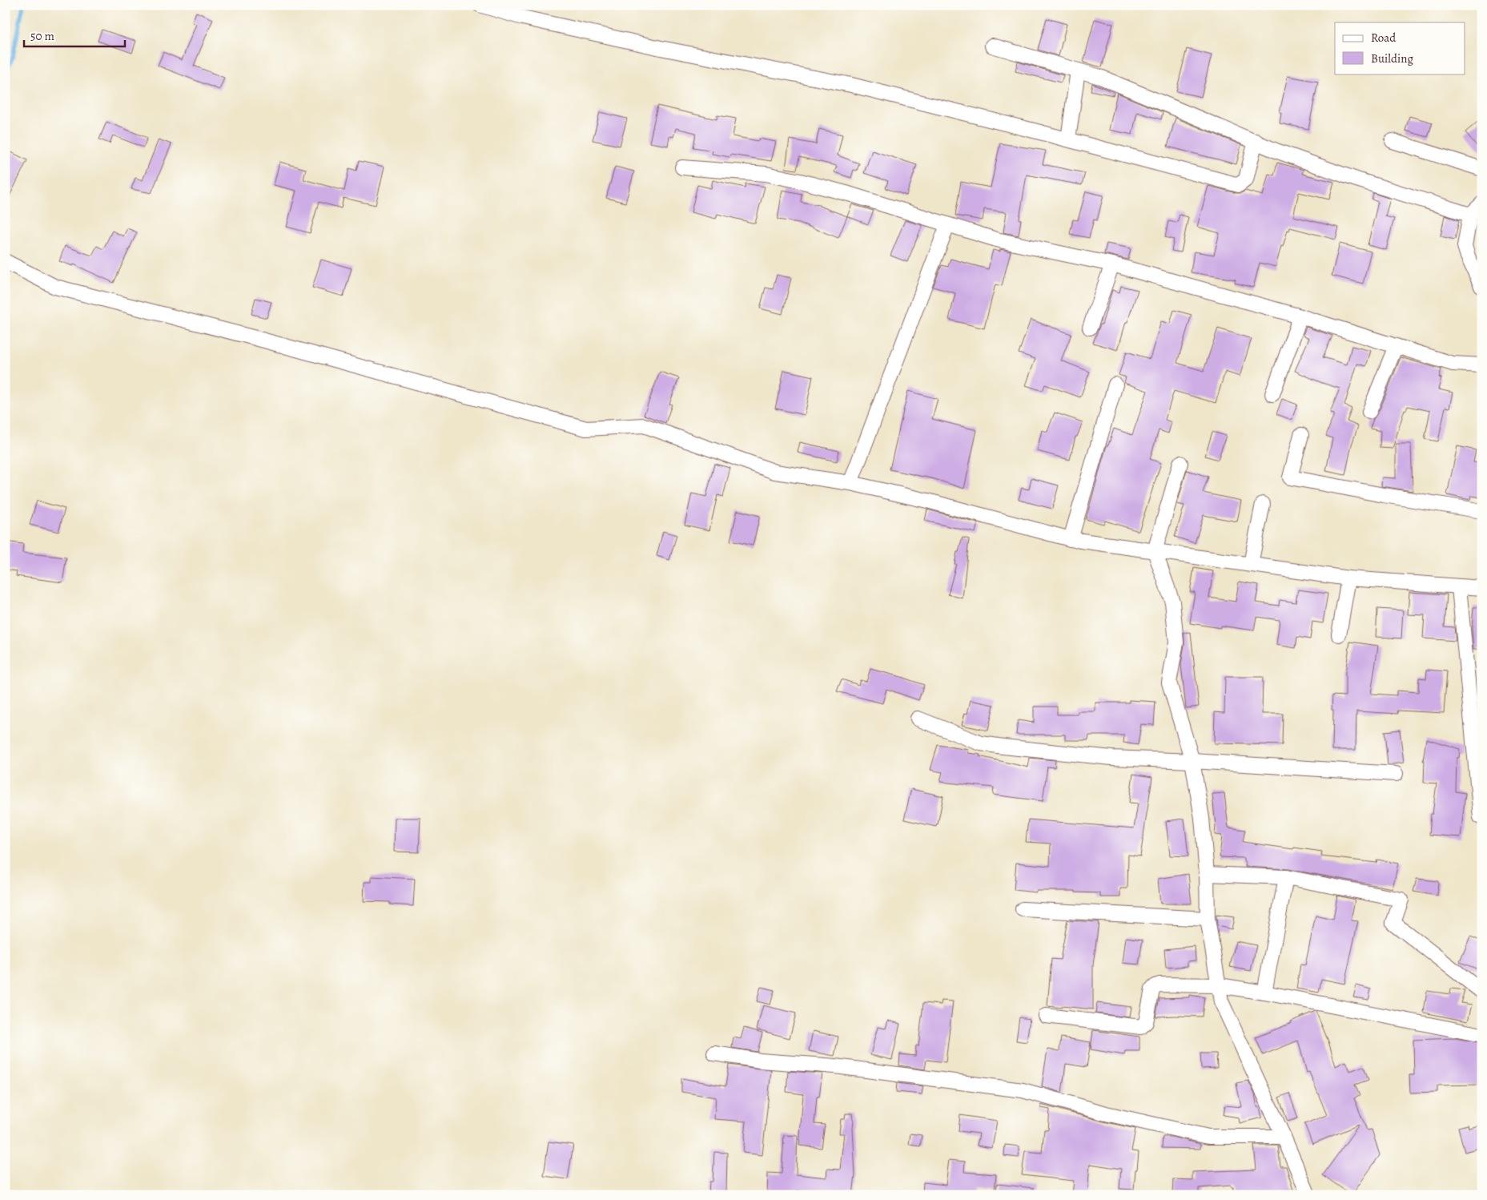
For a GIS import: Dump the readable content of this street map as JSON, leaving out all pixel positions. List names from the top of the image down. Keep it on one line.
{"legend":["Road","Building"],"scale_bar":"50 m"}
